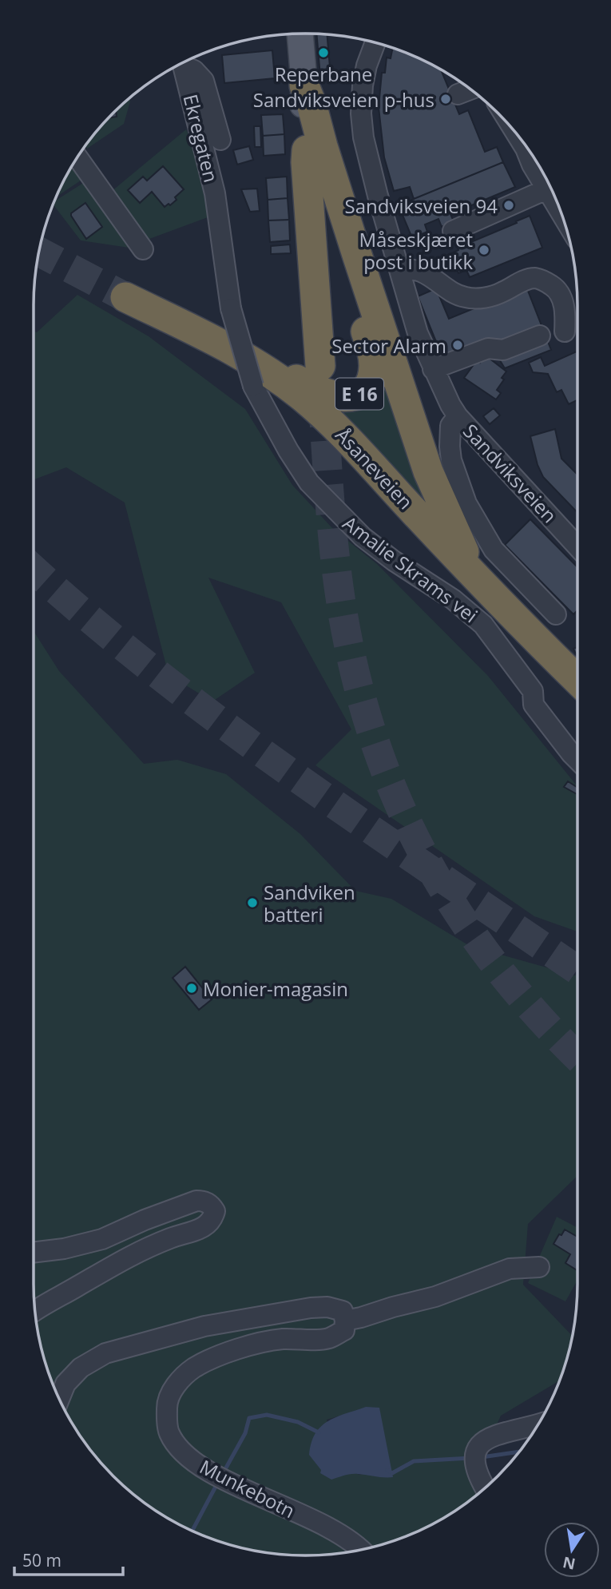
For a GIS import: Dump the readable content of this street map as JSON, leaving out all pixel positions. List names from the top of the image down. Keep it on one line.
{"streets":{"highway":["E 16","Åsaneveien"],"street":["Ekregaten","Sandviksveien","Amalie Skrams vei","Munkebotn"]},"crossings":[["Ekregaten","Amalie Skrams vei"],["E 16","Åsaneveien"]],"places":["Reperbane","Sandviksveien p-hus","Sandviksveien 94","Måseskjæret post i butikk","Sector Alarm","Sandviken batteri","Monier-magasin"],"scale_bar":"50 m","north":"bottom"}
